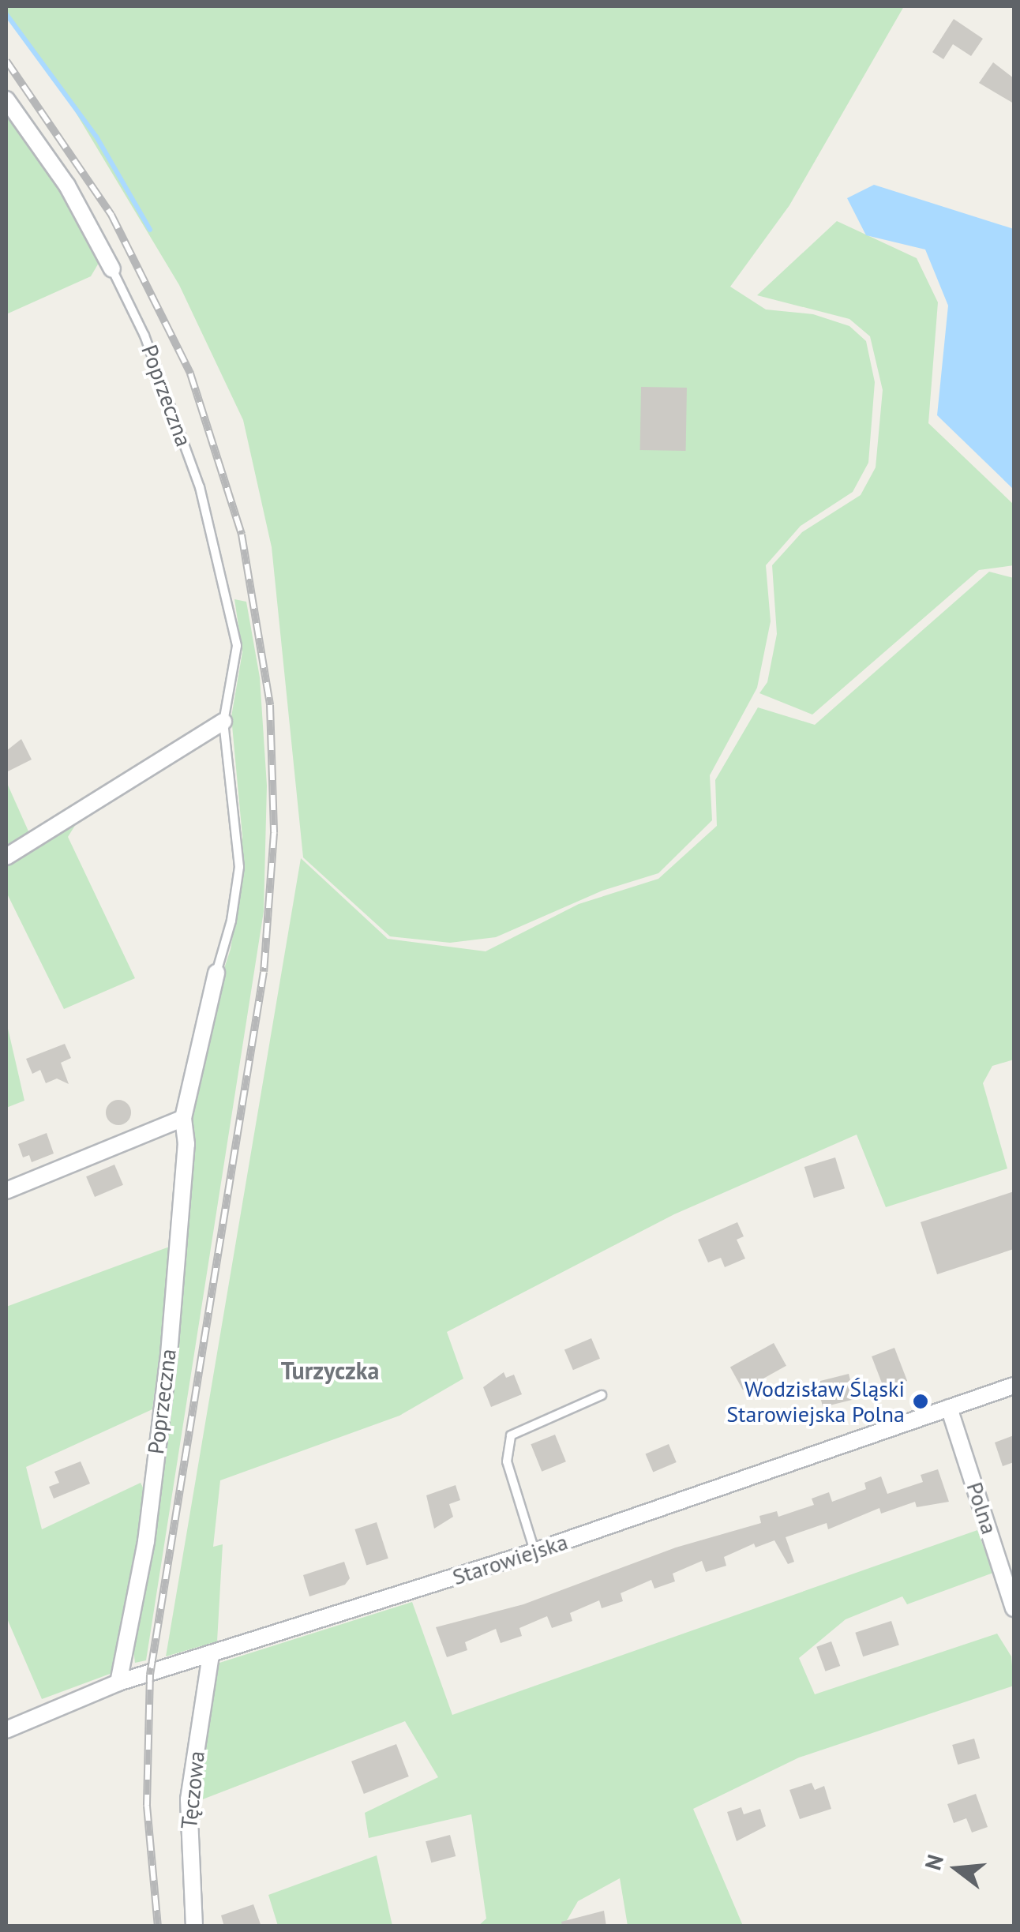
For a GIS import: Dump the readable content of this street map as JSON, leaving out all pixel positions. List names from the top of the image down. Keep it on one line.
{"streets":{"street":["Poprzeczna","Polna","Starowiejska","Tęczowa"]},"crossings":[["Poprzeczna","Starowiejska"],["Polna","Starowiejska"],["Starowiejska","Tęczowa"]],"districts":["Turzyczka"],"places":["Wodzisław Śląski Starowiejska Polna"],"north":"left"}
